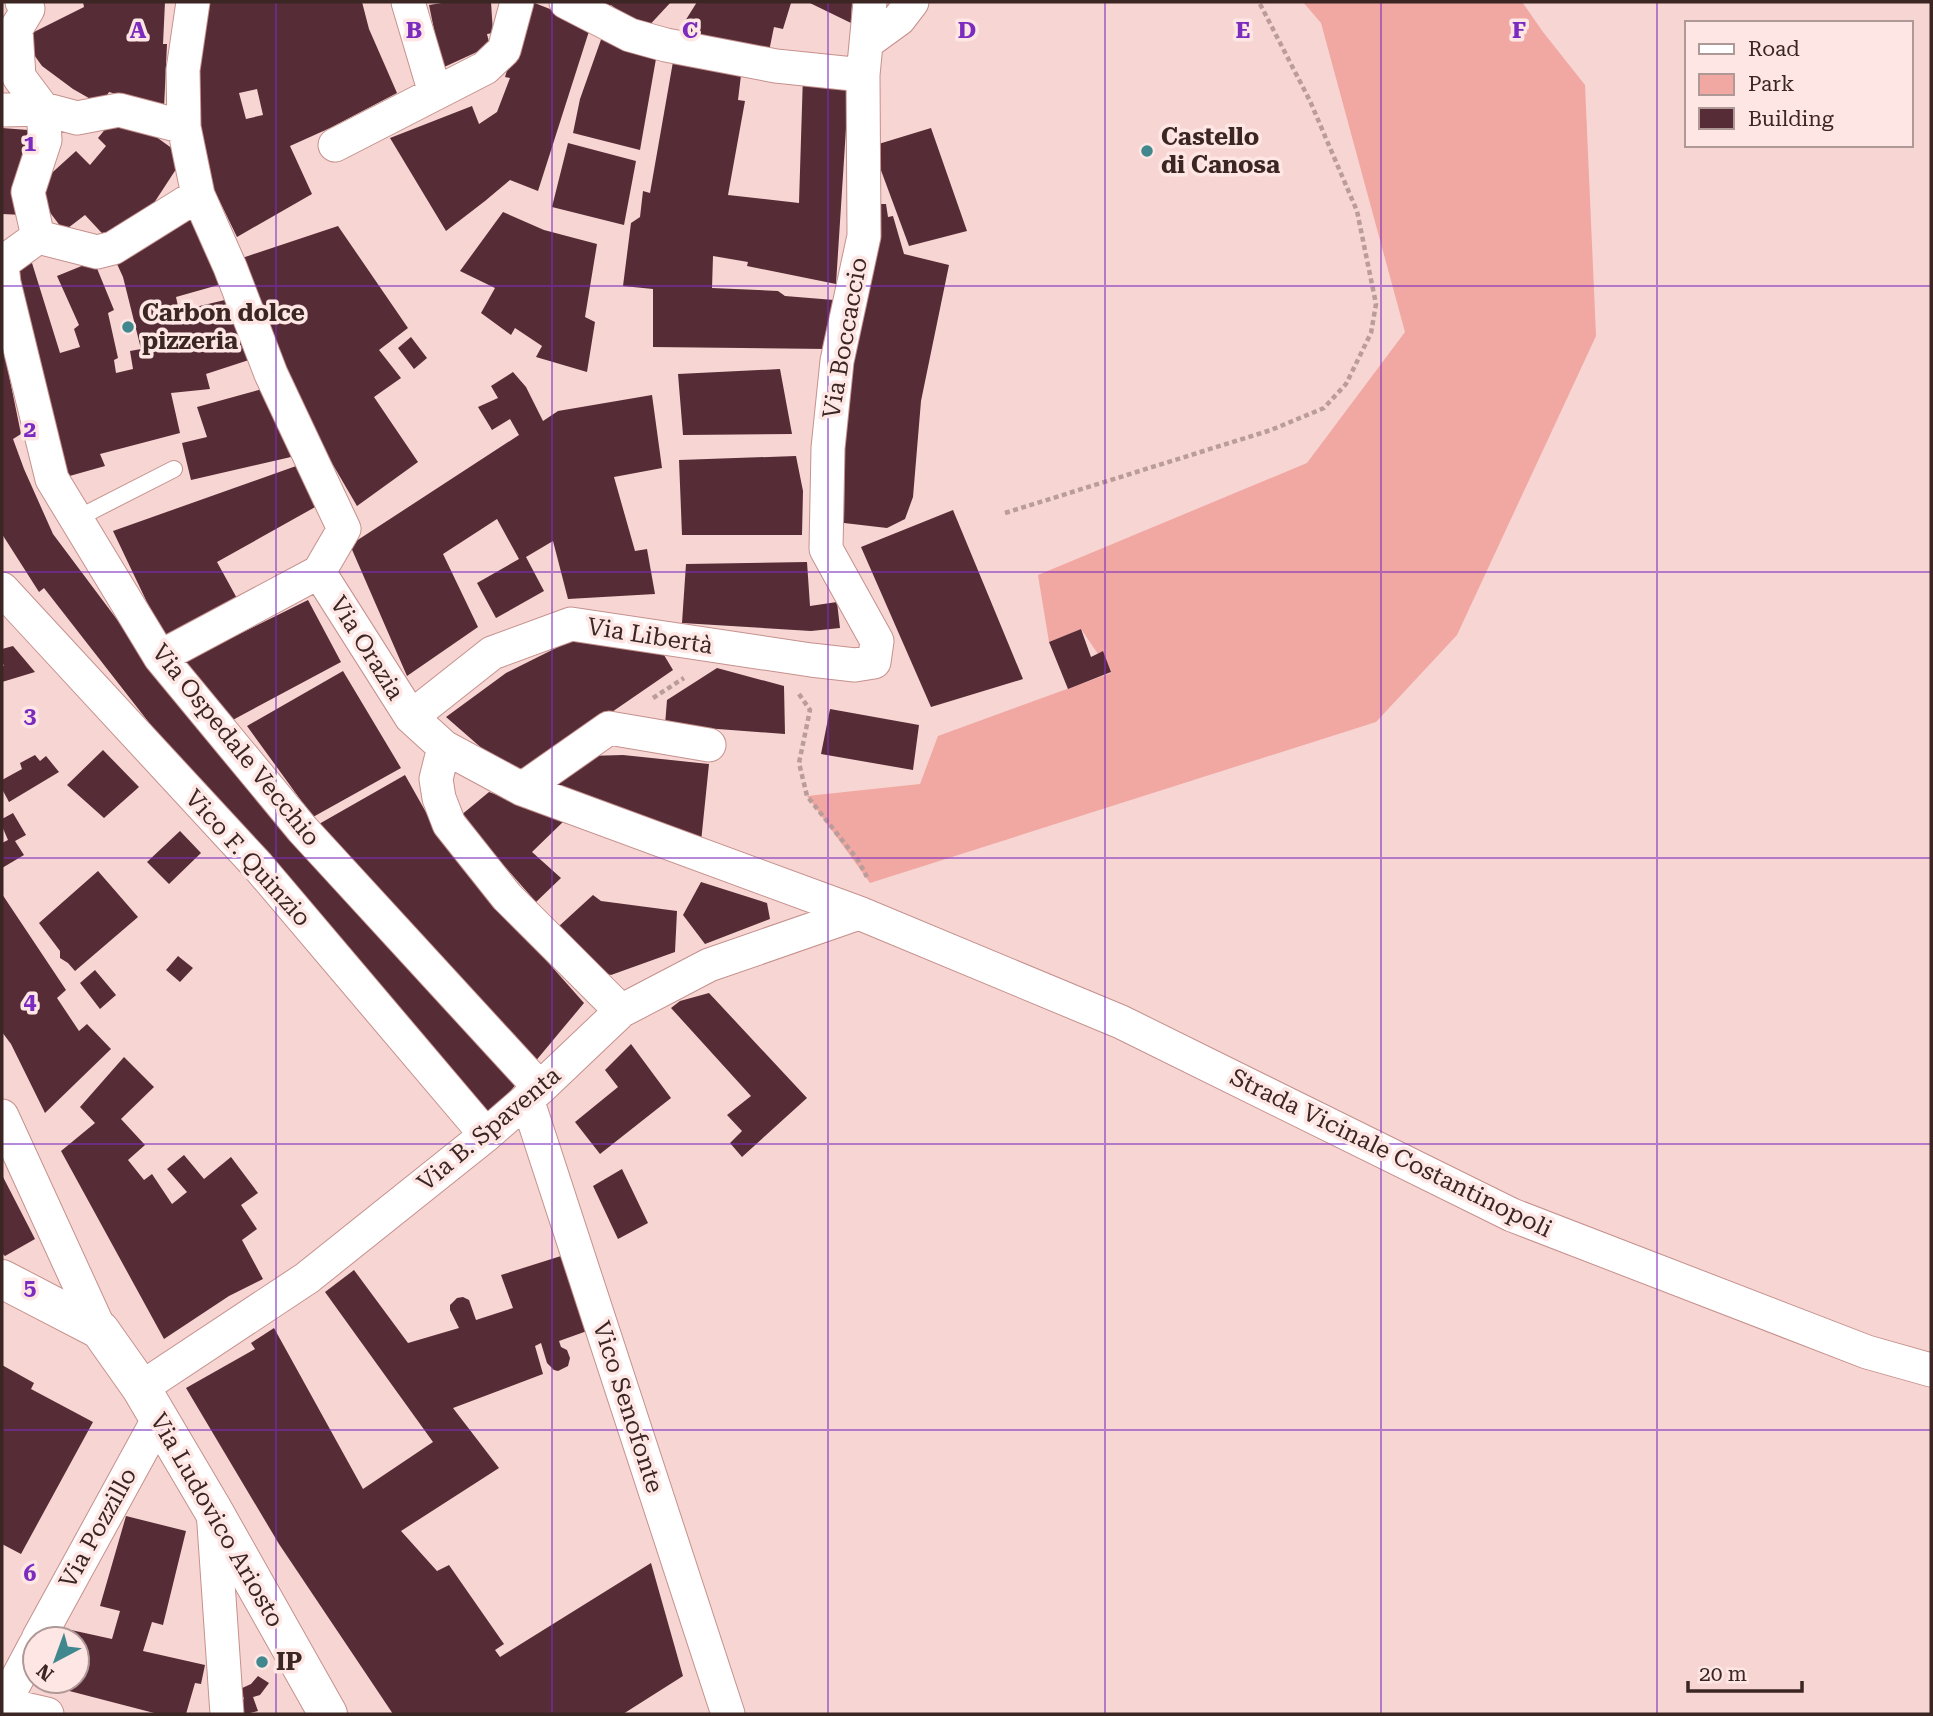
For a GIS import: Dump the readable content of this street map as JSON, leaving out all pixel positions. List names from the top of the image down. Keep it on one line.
{"streets":{"street":["Via Boccaccio","Via Libertà","Via Orazia","Via Ospedale Vecchio","Vico F. Quinzio","Via B. Spaventa","Strada Vicinale Costantinopoli","Vico Senofonte","Via Ludovico Ariosto","Via Pozzillo"]},"crossings":[["Via Boccaccio","Via Libertà"],["Via Libertà","Via Orazia"],["Via Orazia","Via B. Spaventa"],["Via Orazia","Strada Vicinale Costantinopoli"],["Via Ospedale Vecchio","Via B. Spaventa"],["Via Ospedale Vecchio","Vico Senofonte"],["Vico F. Quinzio","Via B. Spaventa"],["Via B. Spaventa","Strada Vicinale Costantinopoli"],["Via B. Spaventa","Vico Senofonte"],["Via B. Spaventa","Via Ludovico Ariosto"],["Via B. Spaventa","Via Pozzillo"],["Via Ludovico Ariosto","Via Pozzillo"]],"places":["Castello di Canosa","Carbon dolce pizzeria","IP"],"legend":["Road","Park","Building"],"scale_bar":"20 m","north":"bottom left","grid":{"columns":["A","B","C","D","E","F"],"rows":["1","2","3","4","5","6"]}}
